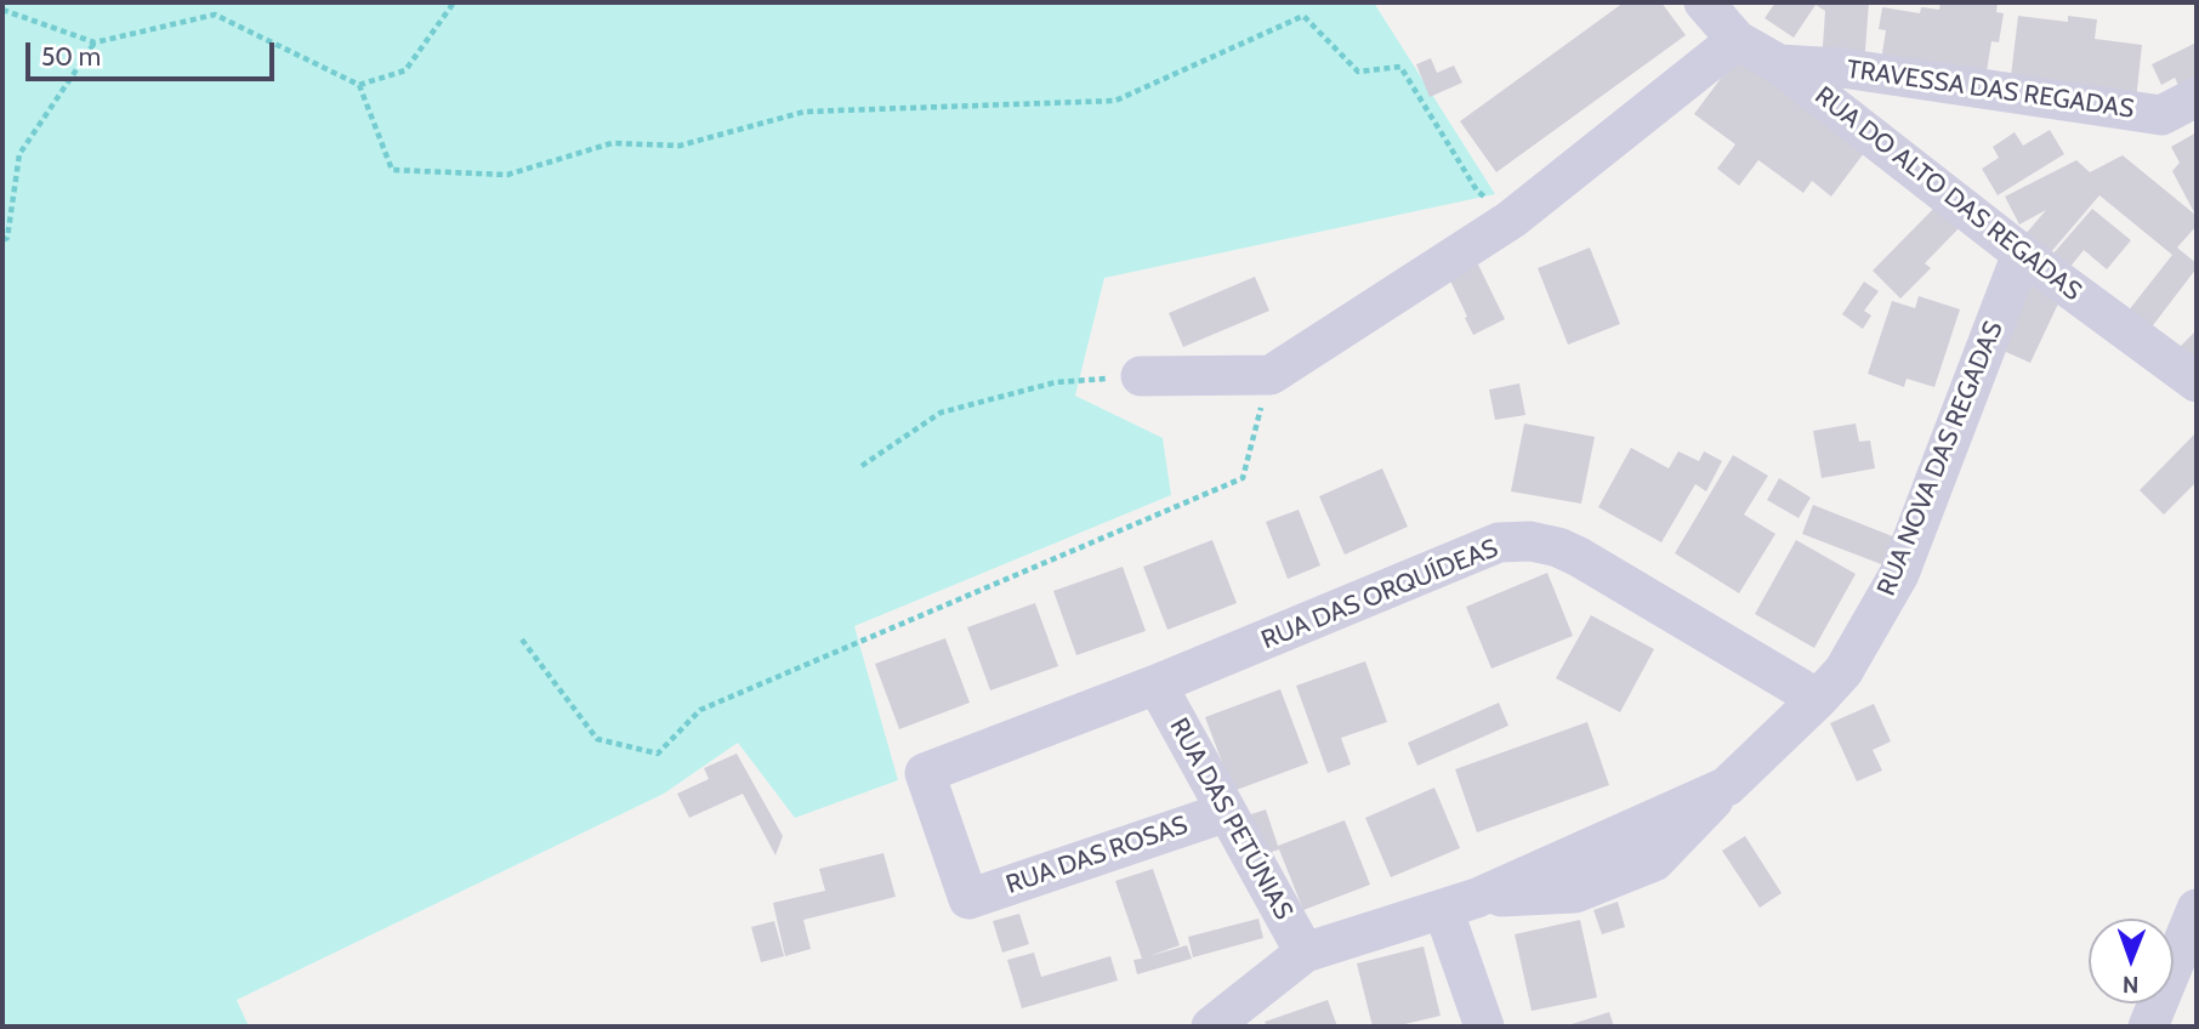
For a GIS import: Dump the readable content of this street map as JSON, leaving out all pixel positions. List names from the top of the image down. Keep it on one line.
{"streets":{"street":["TRAVESSA DAS REGADAS","RUA DO ALTO DAS REGADAS","RUA NOVA DAS REGADAS","RUA DAS ORQUÍDEAS","RUA DAS PETÚNIAS","RUA DAS ROSAS"]},"crossings":[["TRAVESSA DAS REGADAS","RUA DO ALTO DAS REGADAS"],["RUA DO ALTO DAS REGADAS","RUA NOVA DAS REGADAS"],["RUA NOVA DAS REGADAS","RUA DAS ORQUÍDEAS"],["RUA NOVA DAS REGADAS","RUA DAS PETÚNIAS"],["RUA DAS ORQUÍDEAS","RUA DAS PETÚNIAS"],["RUA DAS ORQUÍDEAS","RUA DAS ROSAS"],["RUA DAS PETÚNIAS","RUA DAS ROSAS"]],"scale_bar":"50 m","north":"bottom"}
